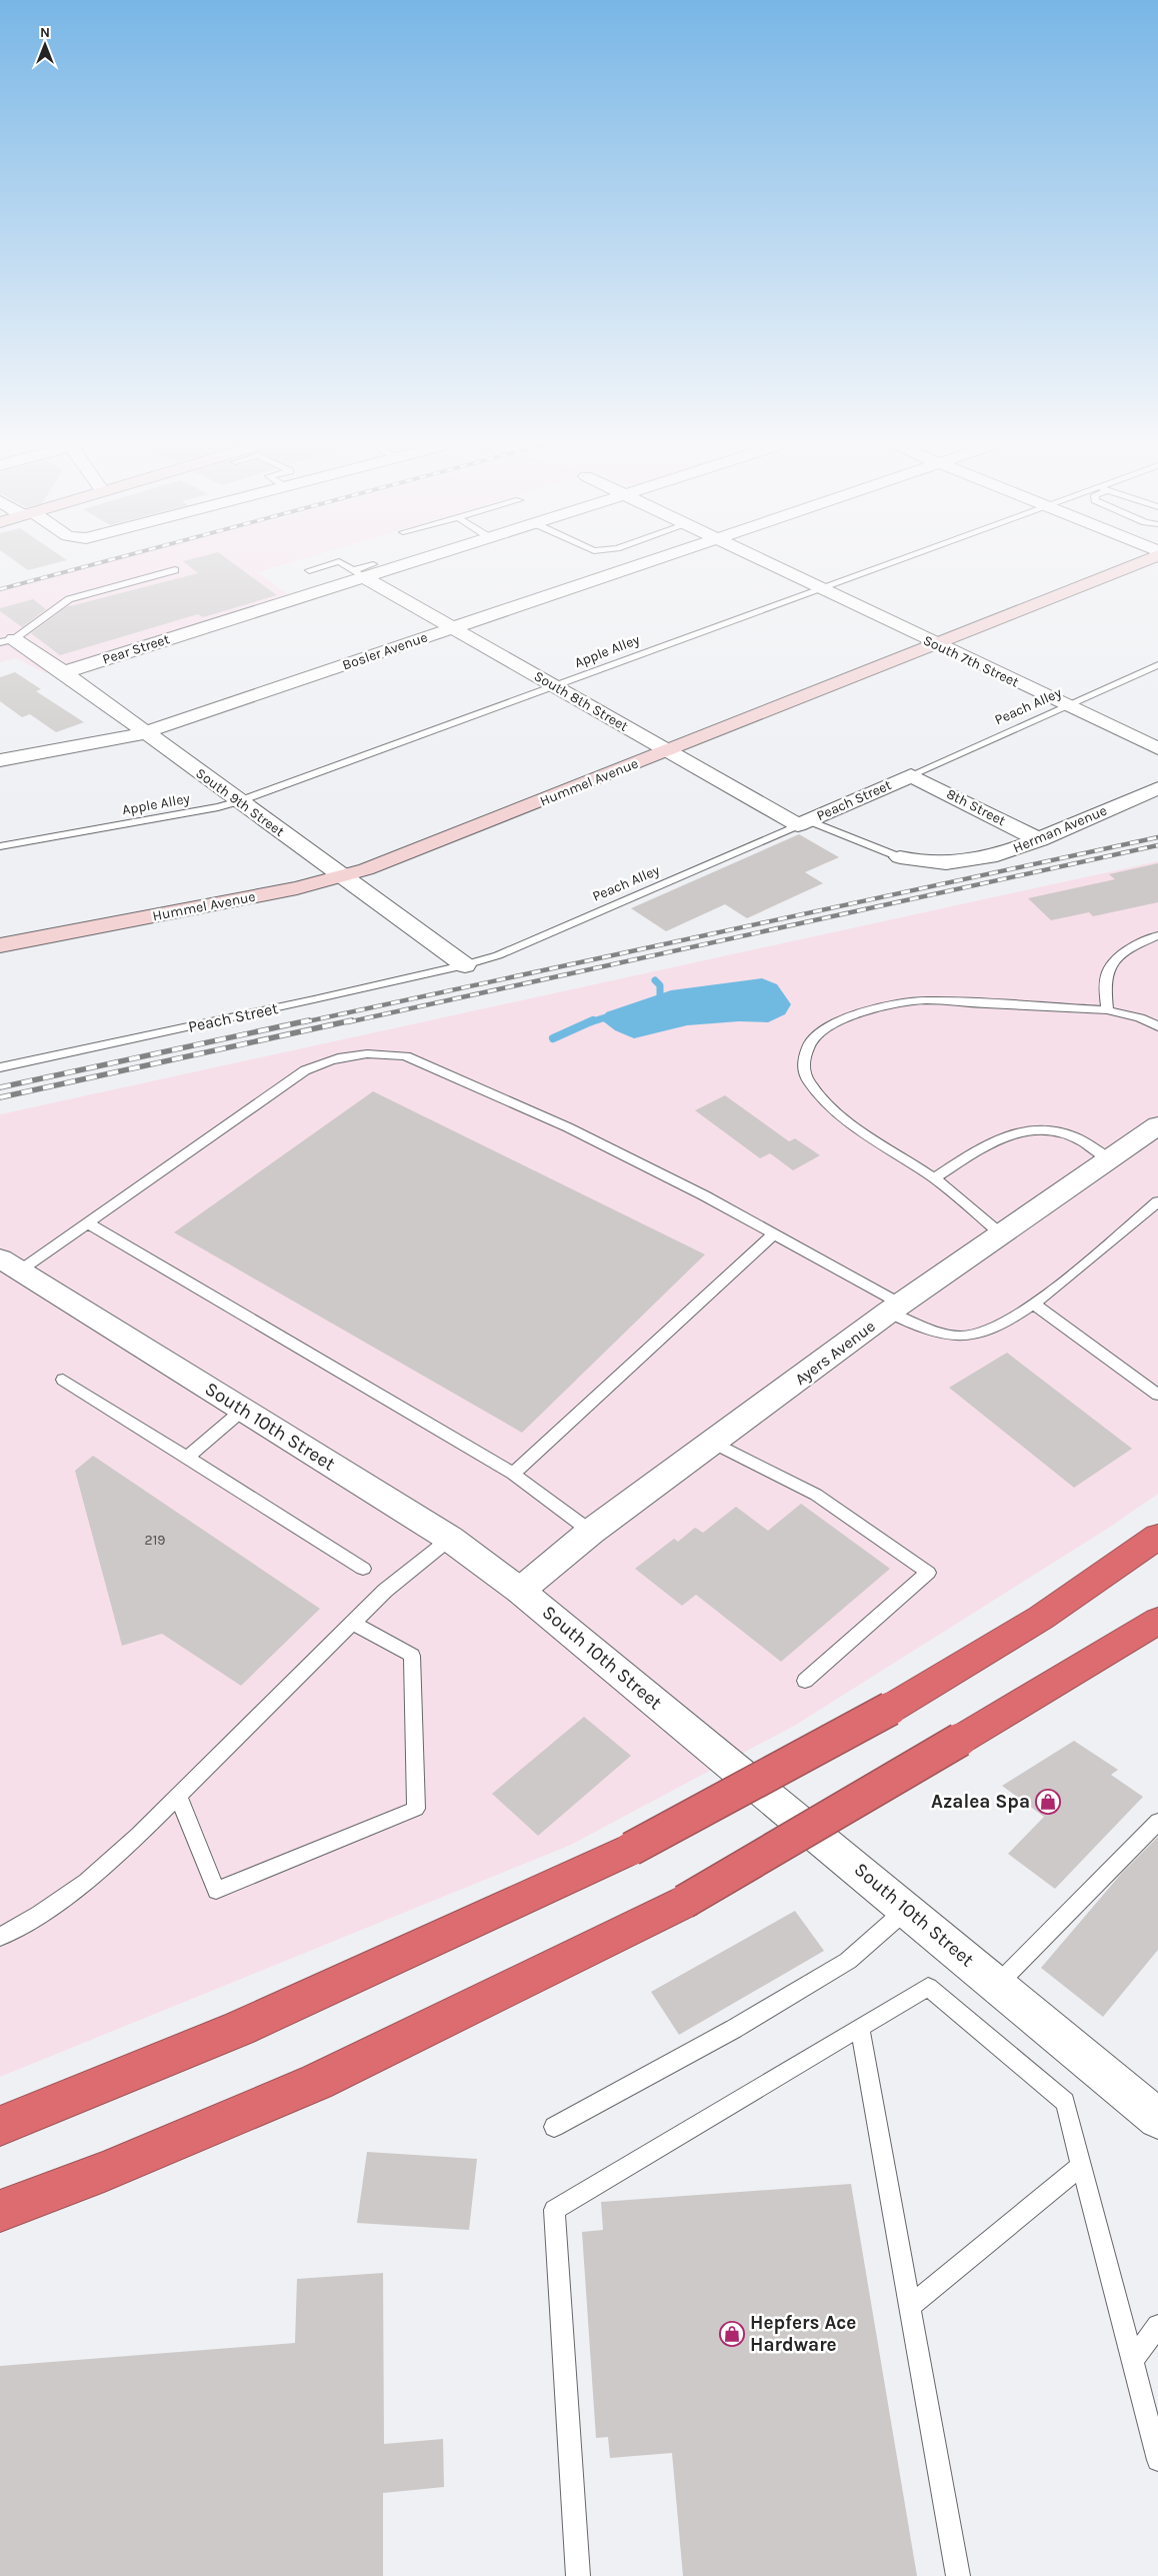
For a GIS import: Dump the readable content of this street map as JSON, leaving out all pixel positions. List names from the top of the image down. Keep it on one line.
{"streets":{"main road":["Hummel Avenue"],"street":["Pear Street","Bosler Avenue","South 7th Street","South 8th Street","Peach Street","South 9th Street","8th Street","Herman Avenue","Ayers Avenue","South 10th Street"],"lane":["Apple Alley","Peach Alley"]},"crossings":[["Pear Street","South 8th Street"],["Pear Street","South 9th Street"],["Bosler Avenue","South 8th Street"],["Bosler Avenue","South 9th Street"],["Apple Alley","South 7th Street"],["Apple Alley","South 8th Street"],["Apple Alley","South 9th Street"],["South 7th Street","Peach Alley"],["South 7th Street","Hummel Avenue"],["South 8th Street","Peach Alley"],["South 8th Street","Hummel Avenue"],["South 8th Street","Peach Street"],["Peach Alley","Peach Street"],["Peach Alley","South 9th Street"],["Peach Alley","8th Street"],["Hummel Avenue","South 9th Street"],["Peach Street","South 9th Street"],["Peach Street","8th Street"],["8th Street","Herman Avenue"],["Ayers Avenue","South 10th Street"]],"places":{"shop":["Azalea Spa","Hepfers Ace Hardware"]},"house_numbers":["219"],"north":"top"}
